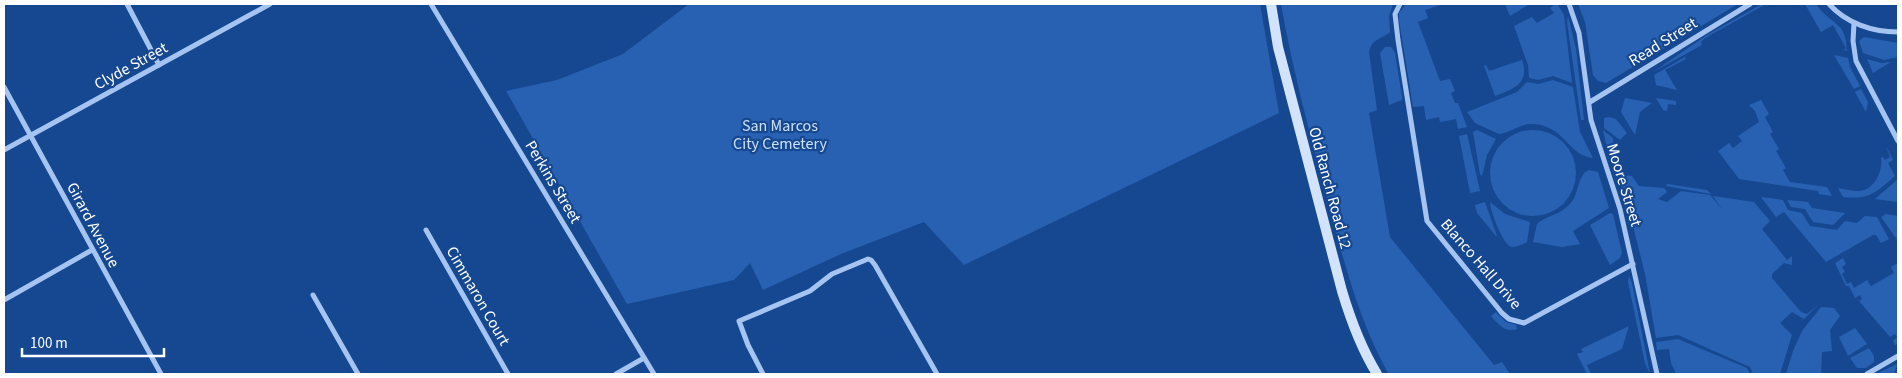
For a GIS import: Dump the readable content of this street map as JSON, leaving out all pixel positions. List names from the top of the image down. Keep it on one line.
{"streets":{"main road":["Old Ranch Road 12"],"street":["Read Street","Clyde Street","Perkins Street","Moore Street","Girard Avenue","Blanco Hall Drive","Cimmaron Court"]},"crossings":[["Read Street","Moore Street"],["Clyde Street","Girard Avenue"],["Moore Street","Blanco Hall Drive"]],"parks":["San Marcos City Cemetery"],"scale_bar":"100 m"}
